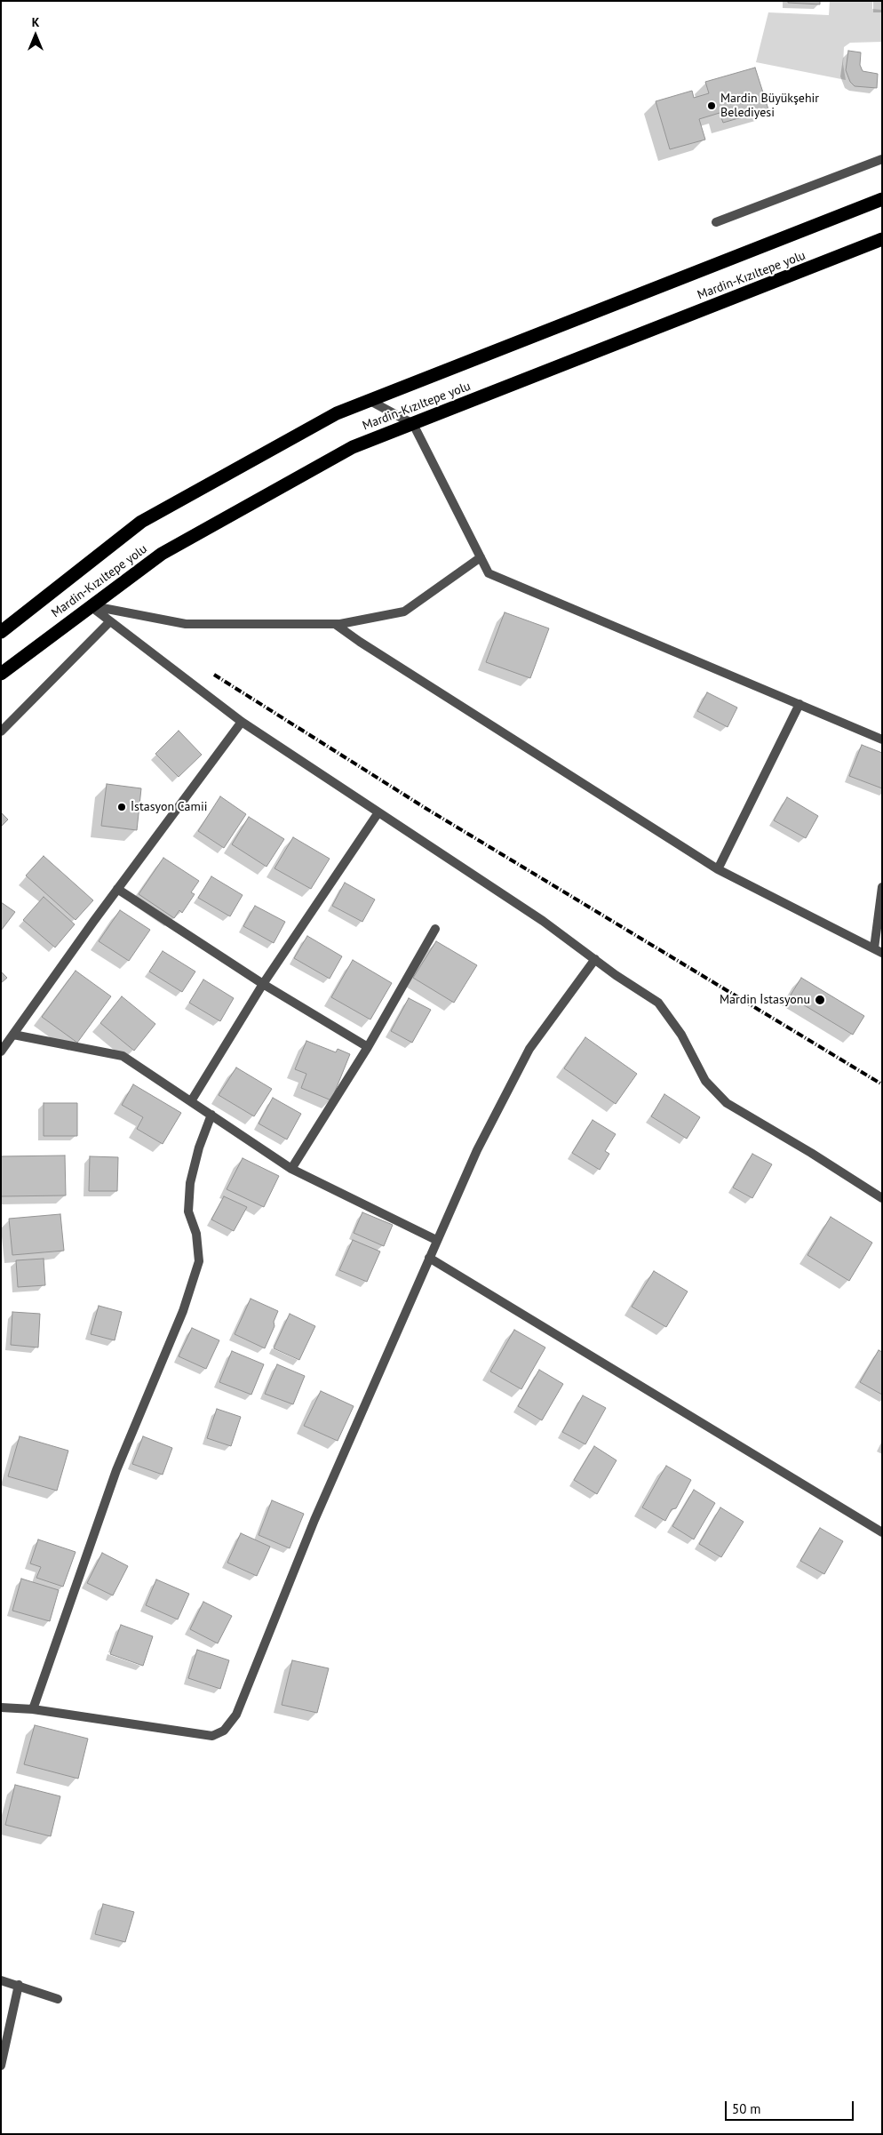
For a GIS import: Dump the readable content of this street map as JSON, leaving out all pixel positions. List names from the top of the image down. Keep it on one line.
{"streets":{"highway":["Mardin-Kızıltepe yolu"]},"places":["Mardin Büyükşehir Belediyesi","İstasyon Camii","Mardin İstasyonu"],"scale_bar":"50 m","north":"top"}
